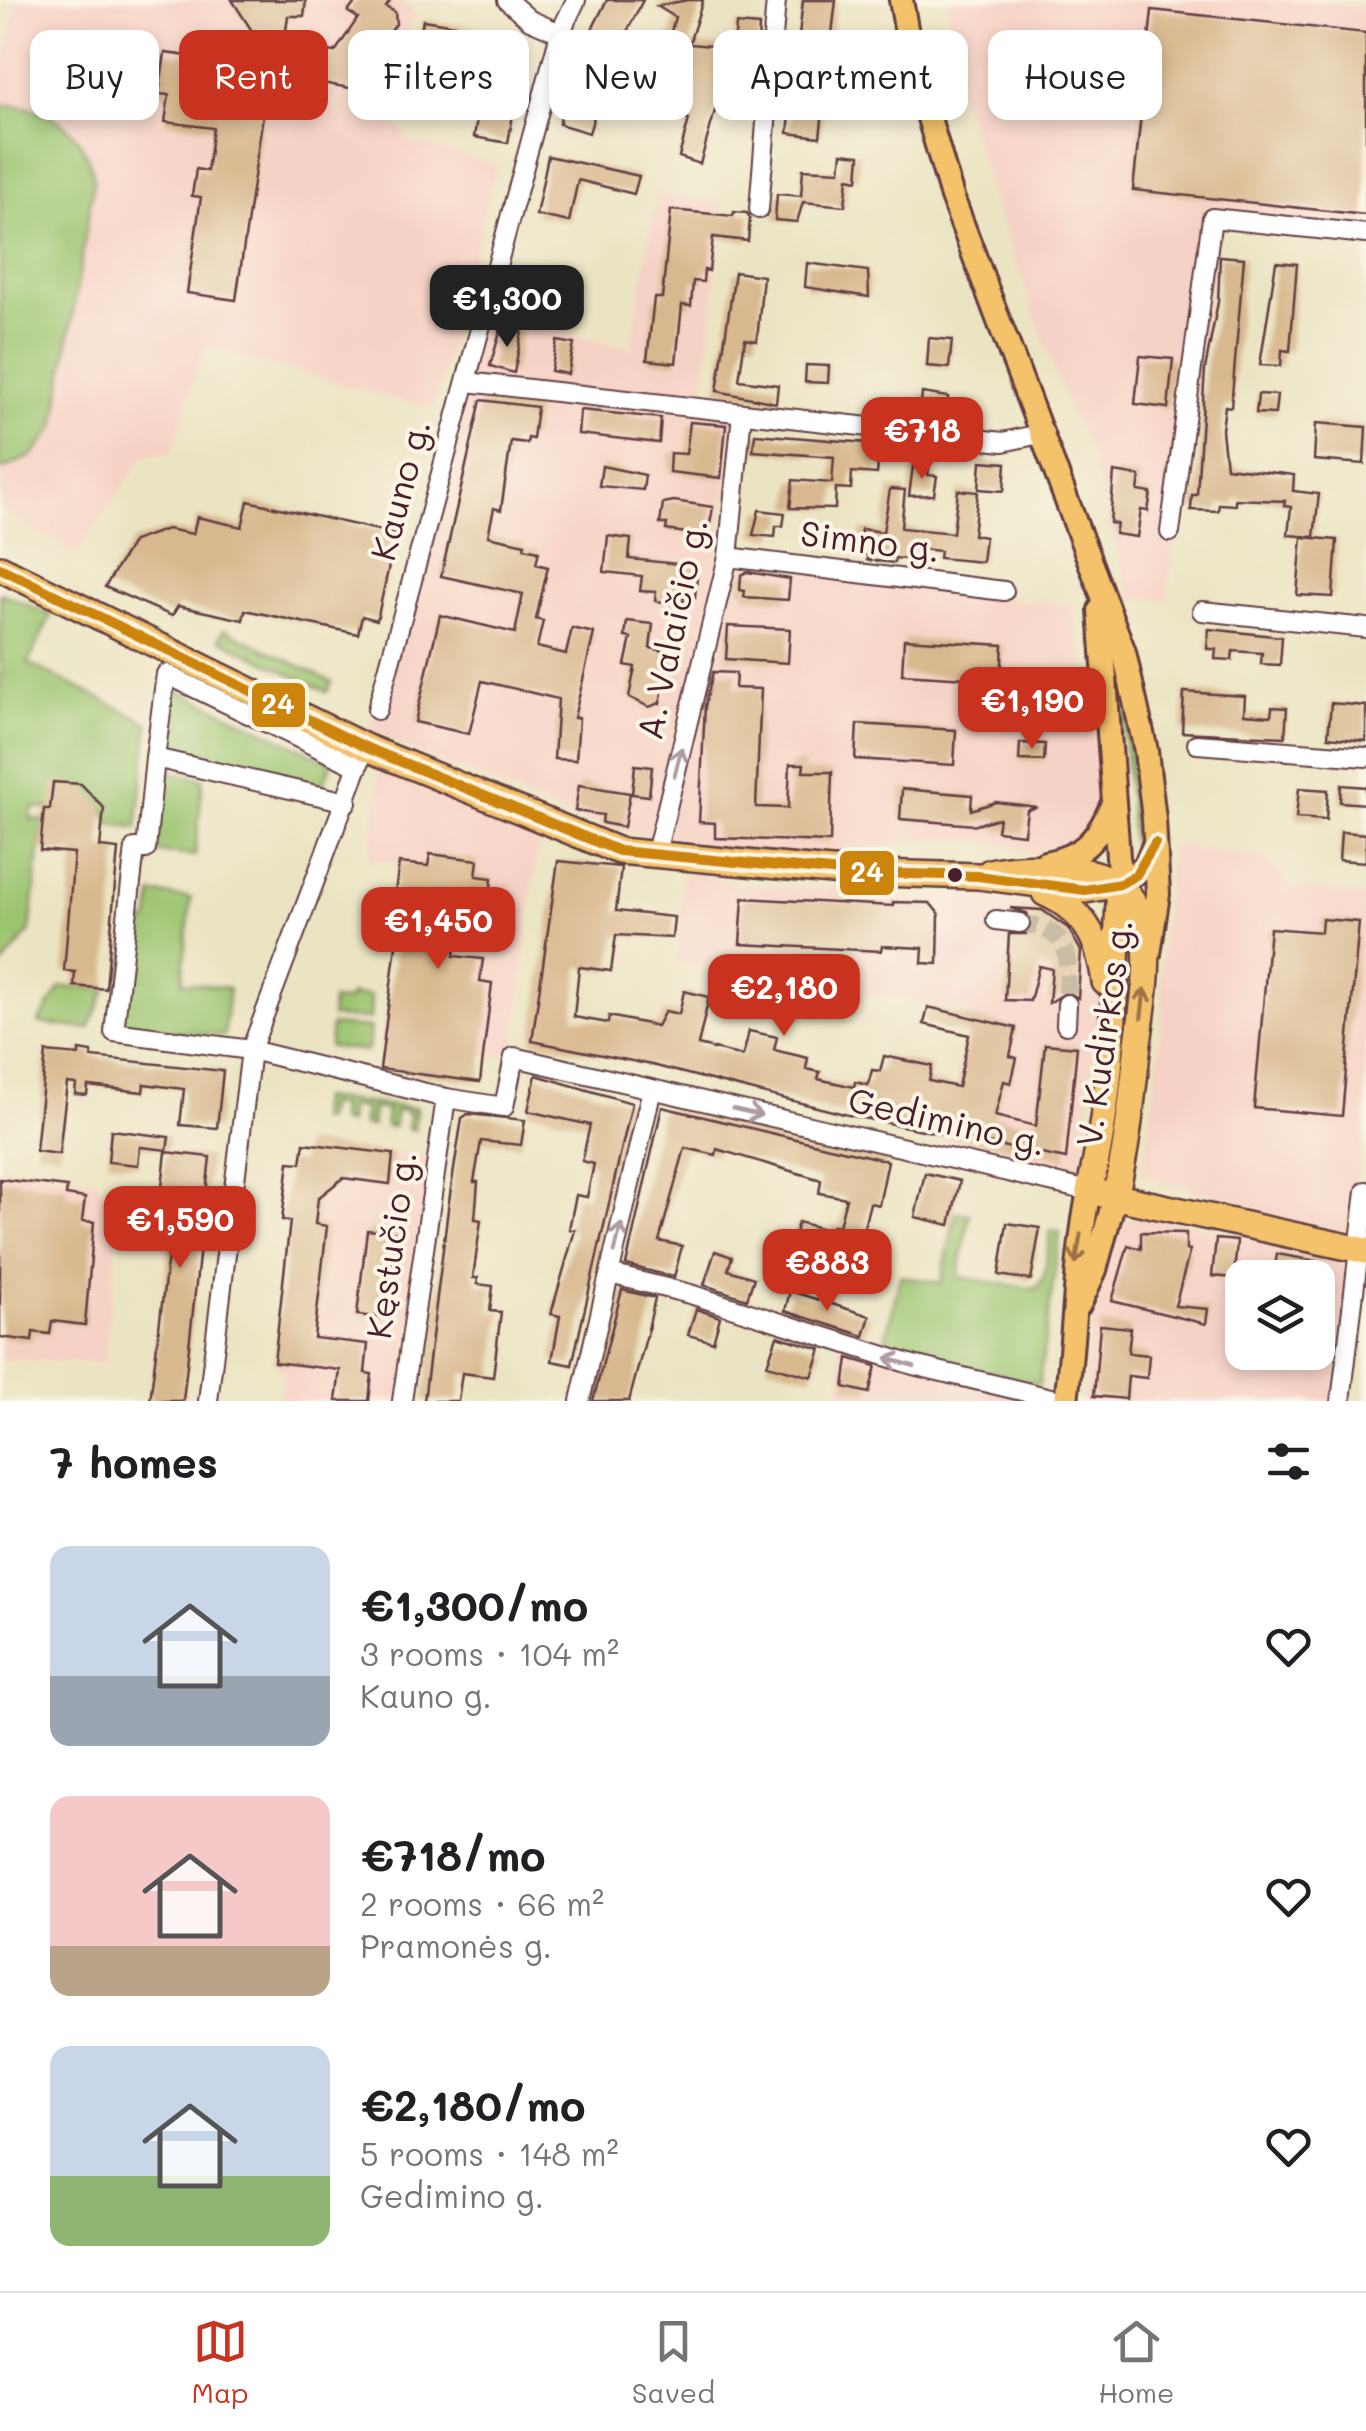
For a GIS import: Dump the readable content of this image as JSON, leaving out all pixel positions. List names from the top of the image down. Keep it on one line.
{"streets":{"highway":["V. Kudirkos g.","Gedimino g."],"street":["Kauno g.","Simno g.","A. Valaičio g.","Kęstučio g."]},"crossings":[["Simno g.","A. Valaičio g."],["V. Kudirkos g.","Gedimino g."],["Gedimino g.","Kęstučio g."]],"one_way":["A. Valaičio g.","Gedimino g."],"lines":["transit line 24"],"page":{"chip":["Buy","Rent","Filters","New","Apartment","House"],"price":["€1,300","€718","€1,190","€1,450","€2,180","€1,590","€883"],"heading":"7 homes","list":[{"name":"€1,300/mo","note":"3 rooms · 104 m² · Kauno g."},{"name":"€718/mo","note":"2 rooms · 66 m² · Pramonės g."},{"name":"€2,180/mo","note":"5 rooms · 148 m² · Gedimino g."}],"tabs":["Map","Saved","Home"]}}
